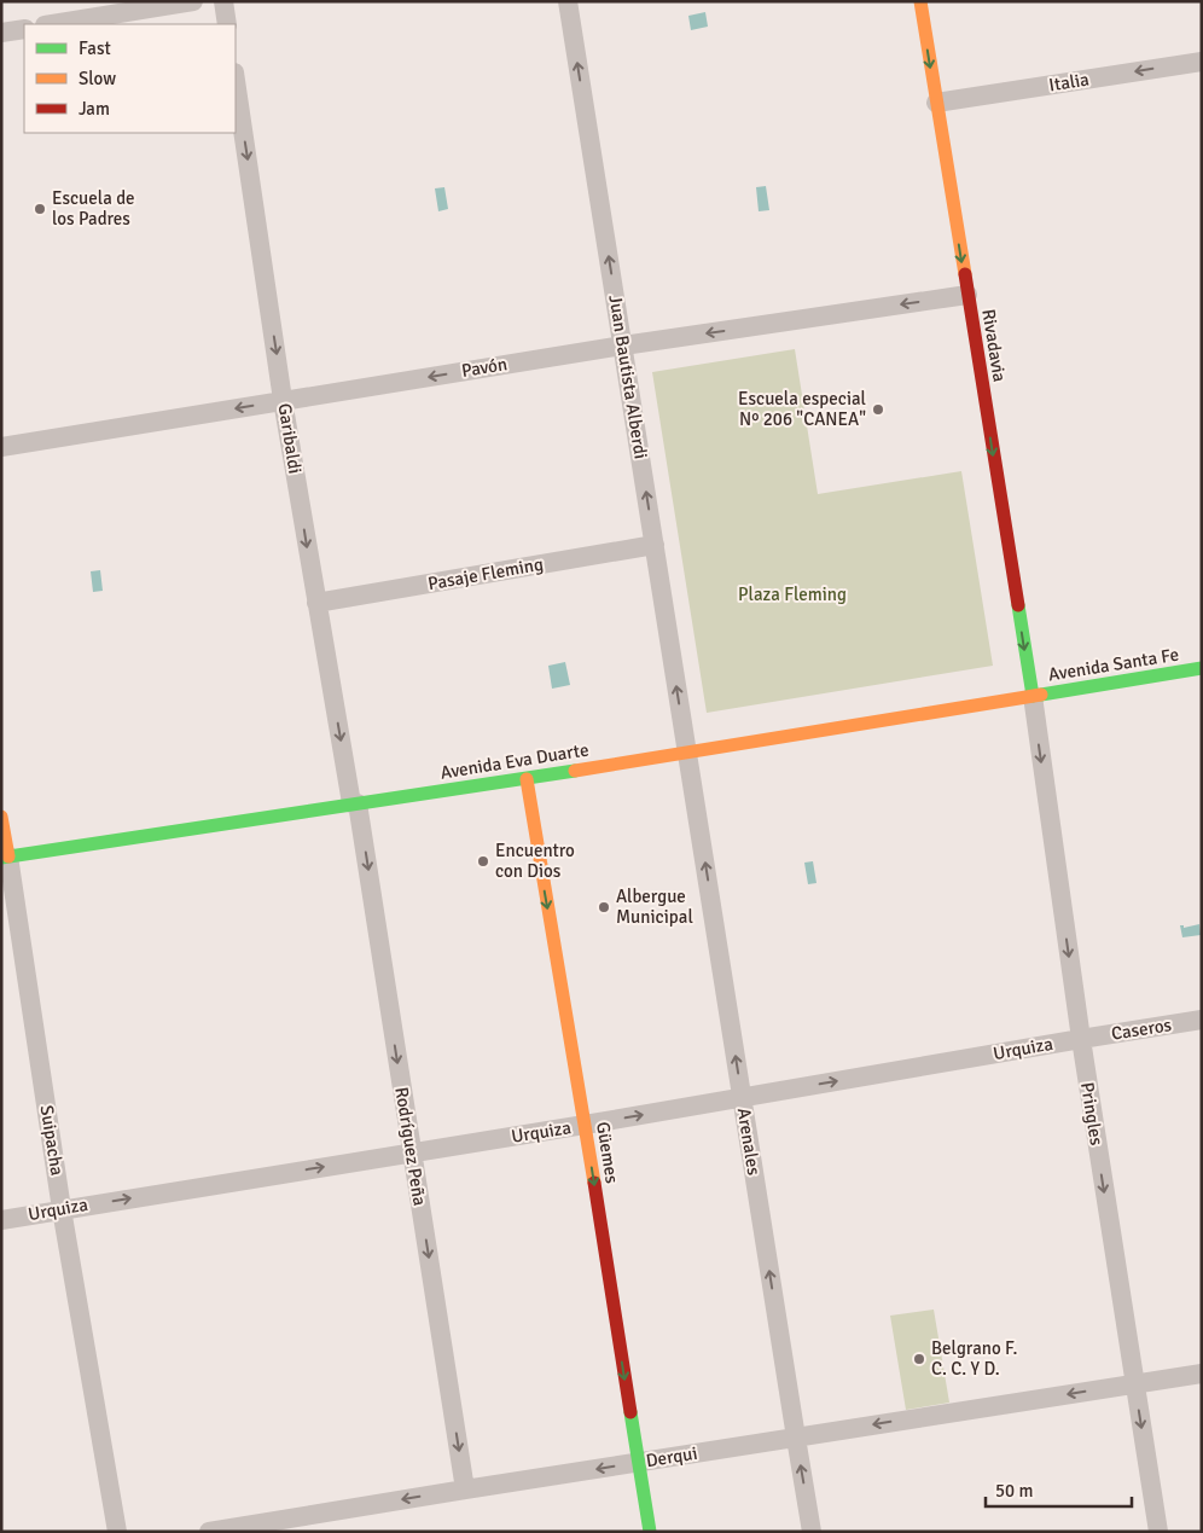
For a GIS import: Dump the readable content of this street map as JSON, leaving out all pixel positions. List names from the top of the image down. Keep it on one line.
{"streets":{"street":["Italia","Rivadavia","Pavón","Juan Bautista Alberdi","Garibaldi","Pasaje Fleming","Avenida Santa Fe","Avenida Eva Duarte","Caseros","Urquiza","Pringles","Suipacha","Arenales","Rodríguez Peña","Güemes","Derqui"]},"crossings":[["Italia","Rivadavia"],["Rivadavia","Pavón"],["Rivadavia","Avenida Santa Fe"],["Rivadavia","Avenida Eva Duarte"],["Rivadavia","Pringles"],["Pavón","Juan Bautista Alberdi"],["Pavón","Garibaldi"],["Juan Bautista Alberdi","Pasaje Fleming"],["Juan Bautista Alberdi","Avenida Eva Duarte"],["Juan Bautista Alberdi","Arenales"],["Garibaldi","Pasaje Fleming"],["Garibaldi","Avenida Eva Duarte"],["Garibaldi","Rodríguez Peña"],["Avenida Santa Fe","Avenida Eva Duarte"],["Avenida Santa Fe","Pringles"],["Avenida Eva Duarte","Pringles"],["Avenida Eva Duarte","Suipacha"],["Avenida Eva Duarte","Arenales"],["Avenida Eva Duarte","Rodríguez Peña"],["Avenida Eva Duarte","Güemes"],["Caseros","Urquiza"],["Caseros","Pringles"],["Urquiza","Pringles"],["Urquiza","Suipacha"],["Urquiza","Arenales"],["Urquiza","Rodríguez Peña"],["Urquiza","Güemes"],["Pringles","Derqui"],["Arenales","Derqui"],["Rodríguez Peña","Derqui"],["Güemes","Derqui"]],"one_way":["Italia","Rivadavia","Pavón","Juan Bautista Alberdi","Garibaldi","Urquiza","Pringles","Arenales","Rodríguez Peña","Güemes","Derqui"],"parks":["Plaza Fleming"],"places":["Escuela de los Padres","Escuela especial Nº 206 \"CANEA\"","Encuentro con Dios","Albergue Municipal","Belgrano F. C. C. Y D."],"legend":["Fast","Slow","Jam"],"scale_bar":"50 m"}
